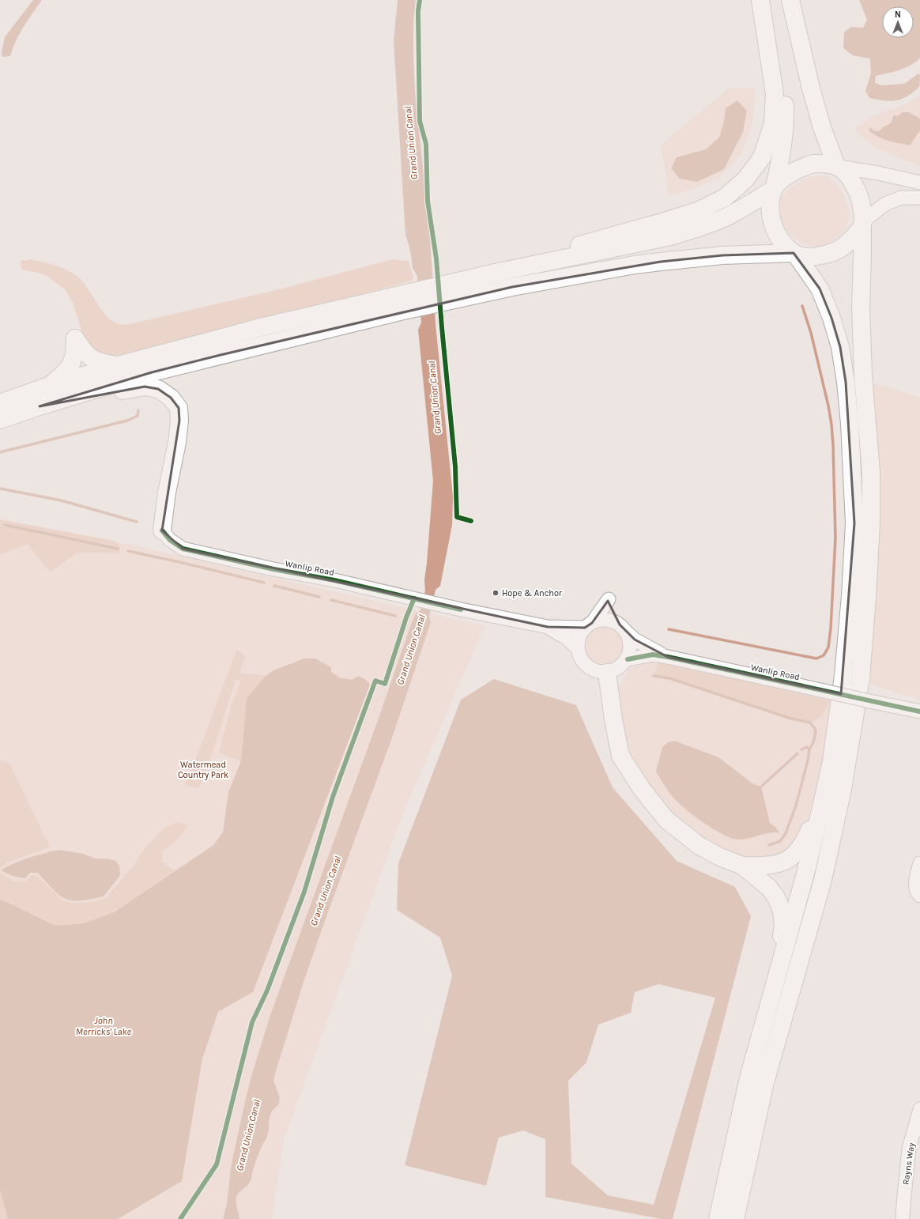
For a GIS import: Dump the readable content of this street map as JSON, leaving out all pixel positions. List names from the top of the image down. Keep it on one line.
{"streets":{"street":["Wanlip Road","Rayns Way"]},"water":["Grand Union Canal","John Merricks' Lake"],"parks":["Watermead Country Park"],"places":["Hope & Anchor"],"north":"top"}
